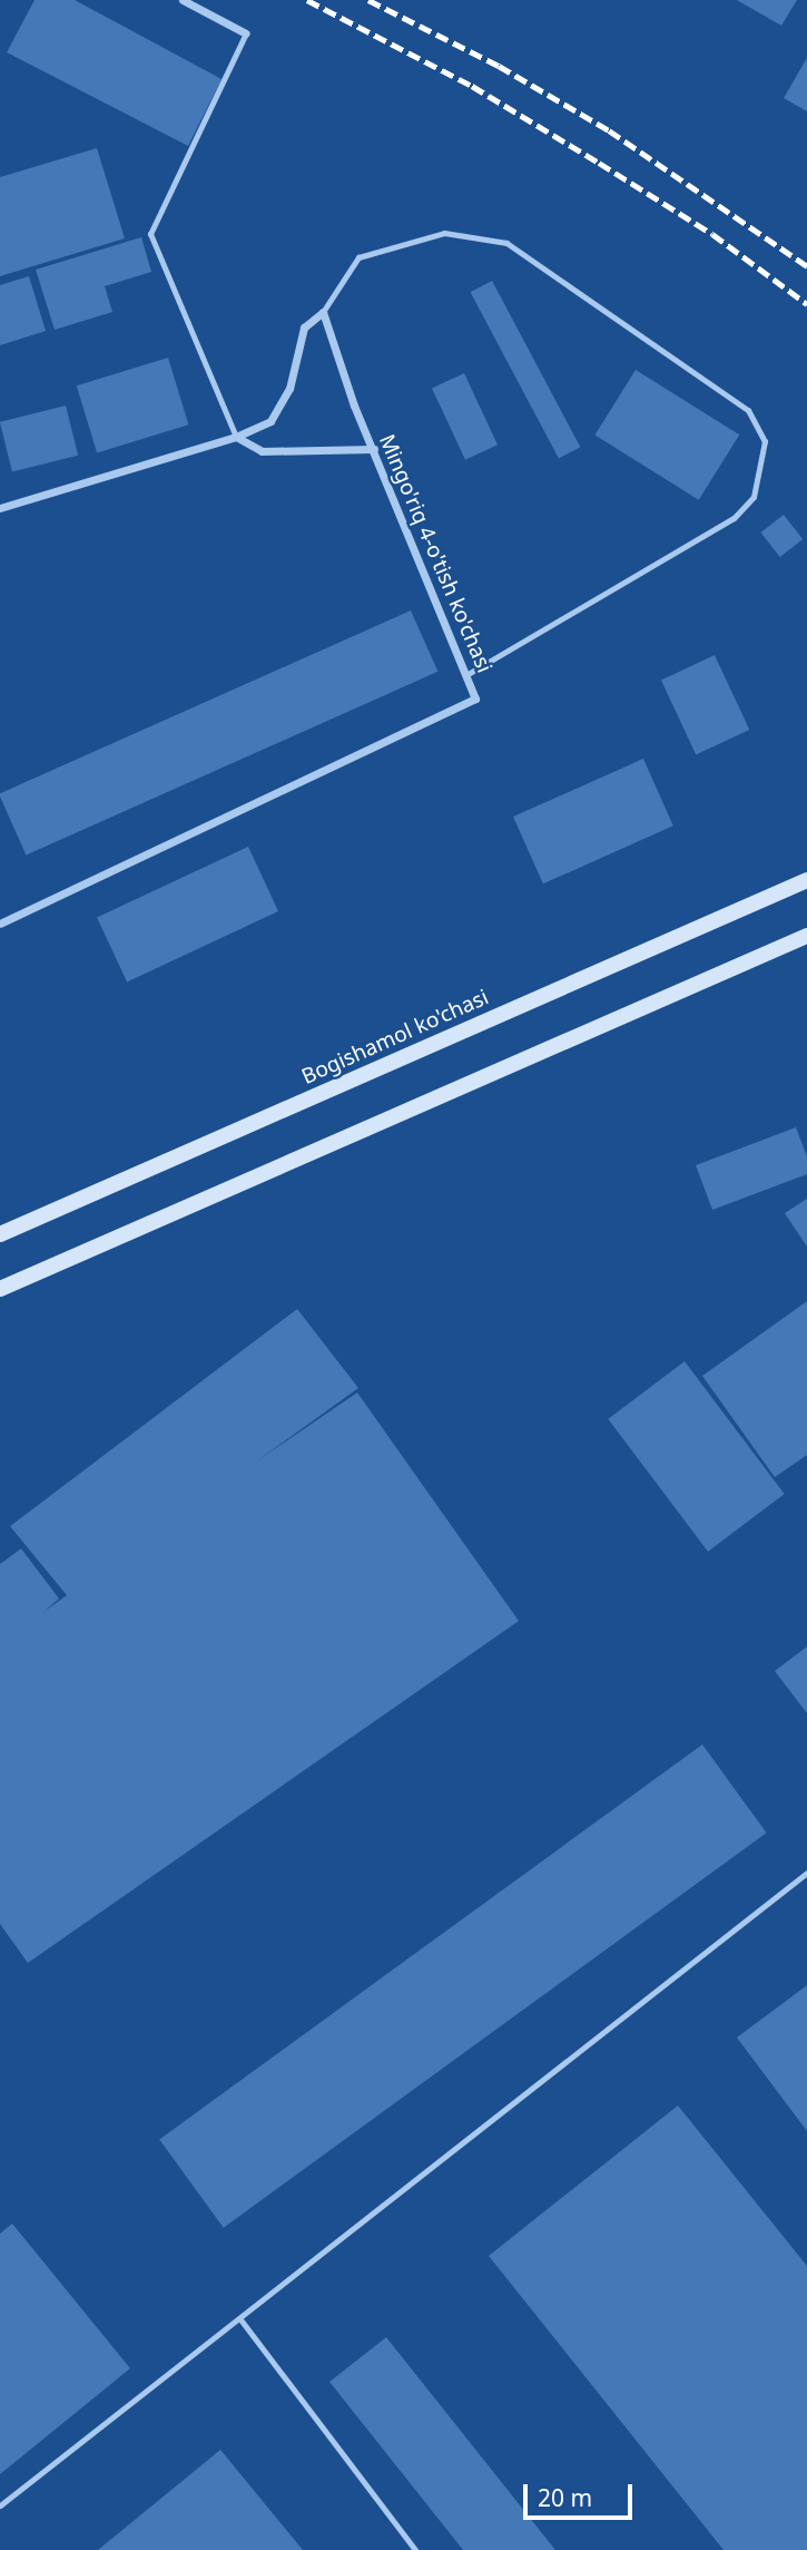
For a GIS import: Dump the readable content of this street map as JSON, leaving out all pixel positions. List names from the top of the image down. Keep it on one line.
{"streets":{"main road":["Bogishamol ko'chasi"],"street":["Mingo'riq 4-o'tish ko'chasi"]},"scale_bar":"20 m"}
